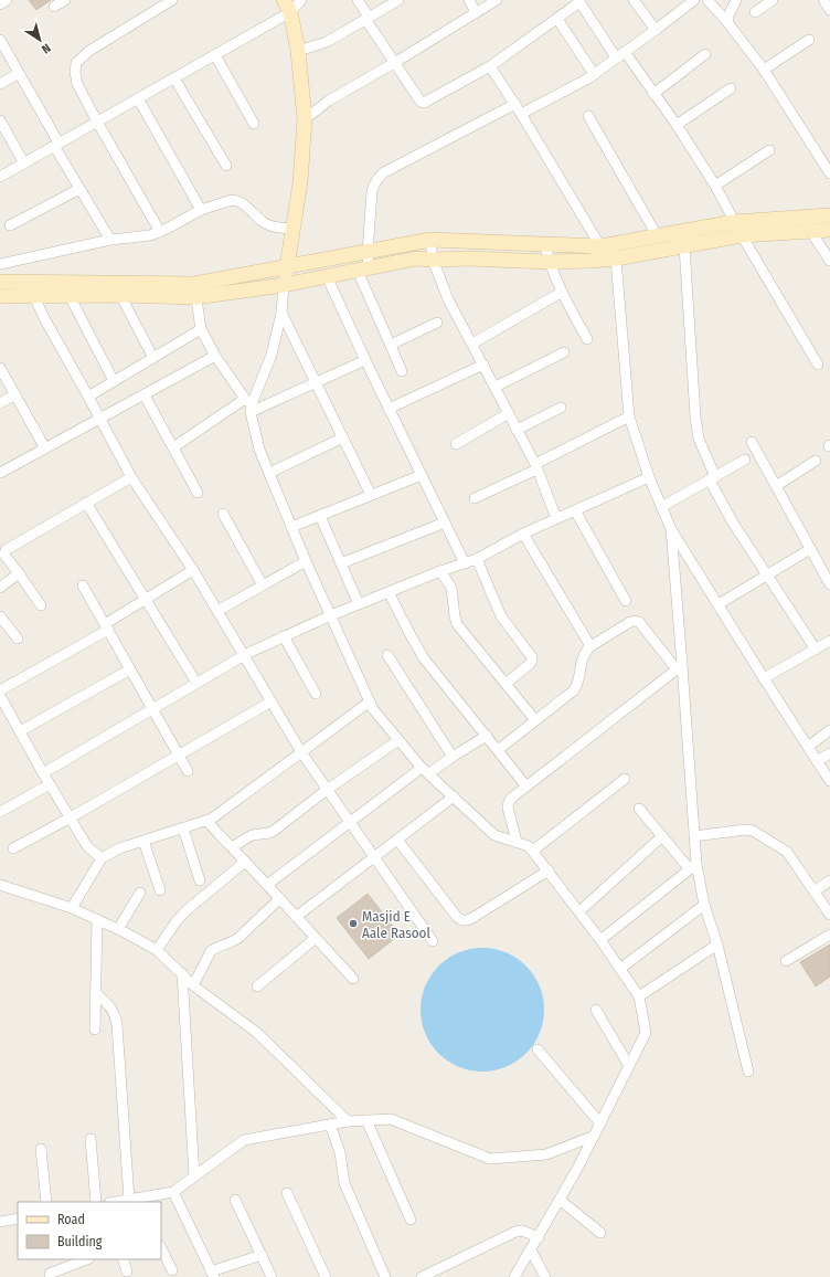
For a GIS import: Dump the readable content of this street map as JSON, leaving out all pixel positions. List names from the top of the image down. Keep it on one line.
{"places":["Masjid E Aale Rasool"],"legend":["Road","Building"],"north":"bottom right"}
